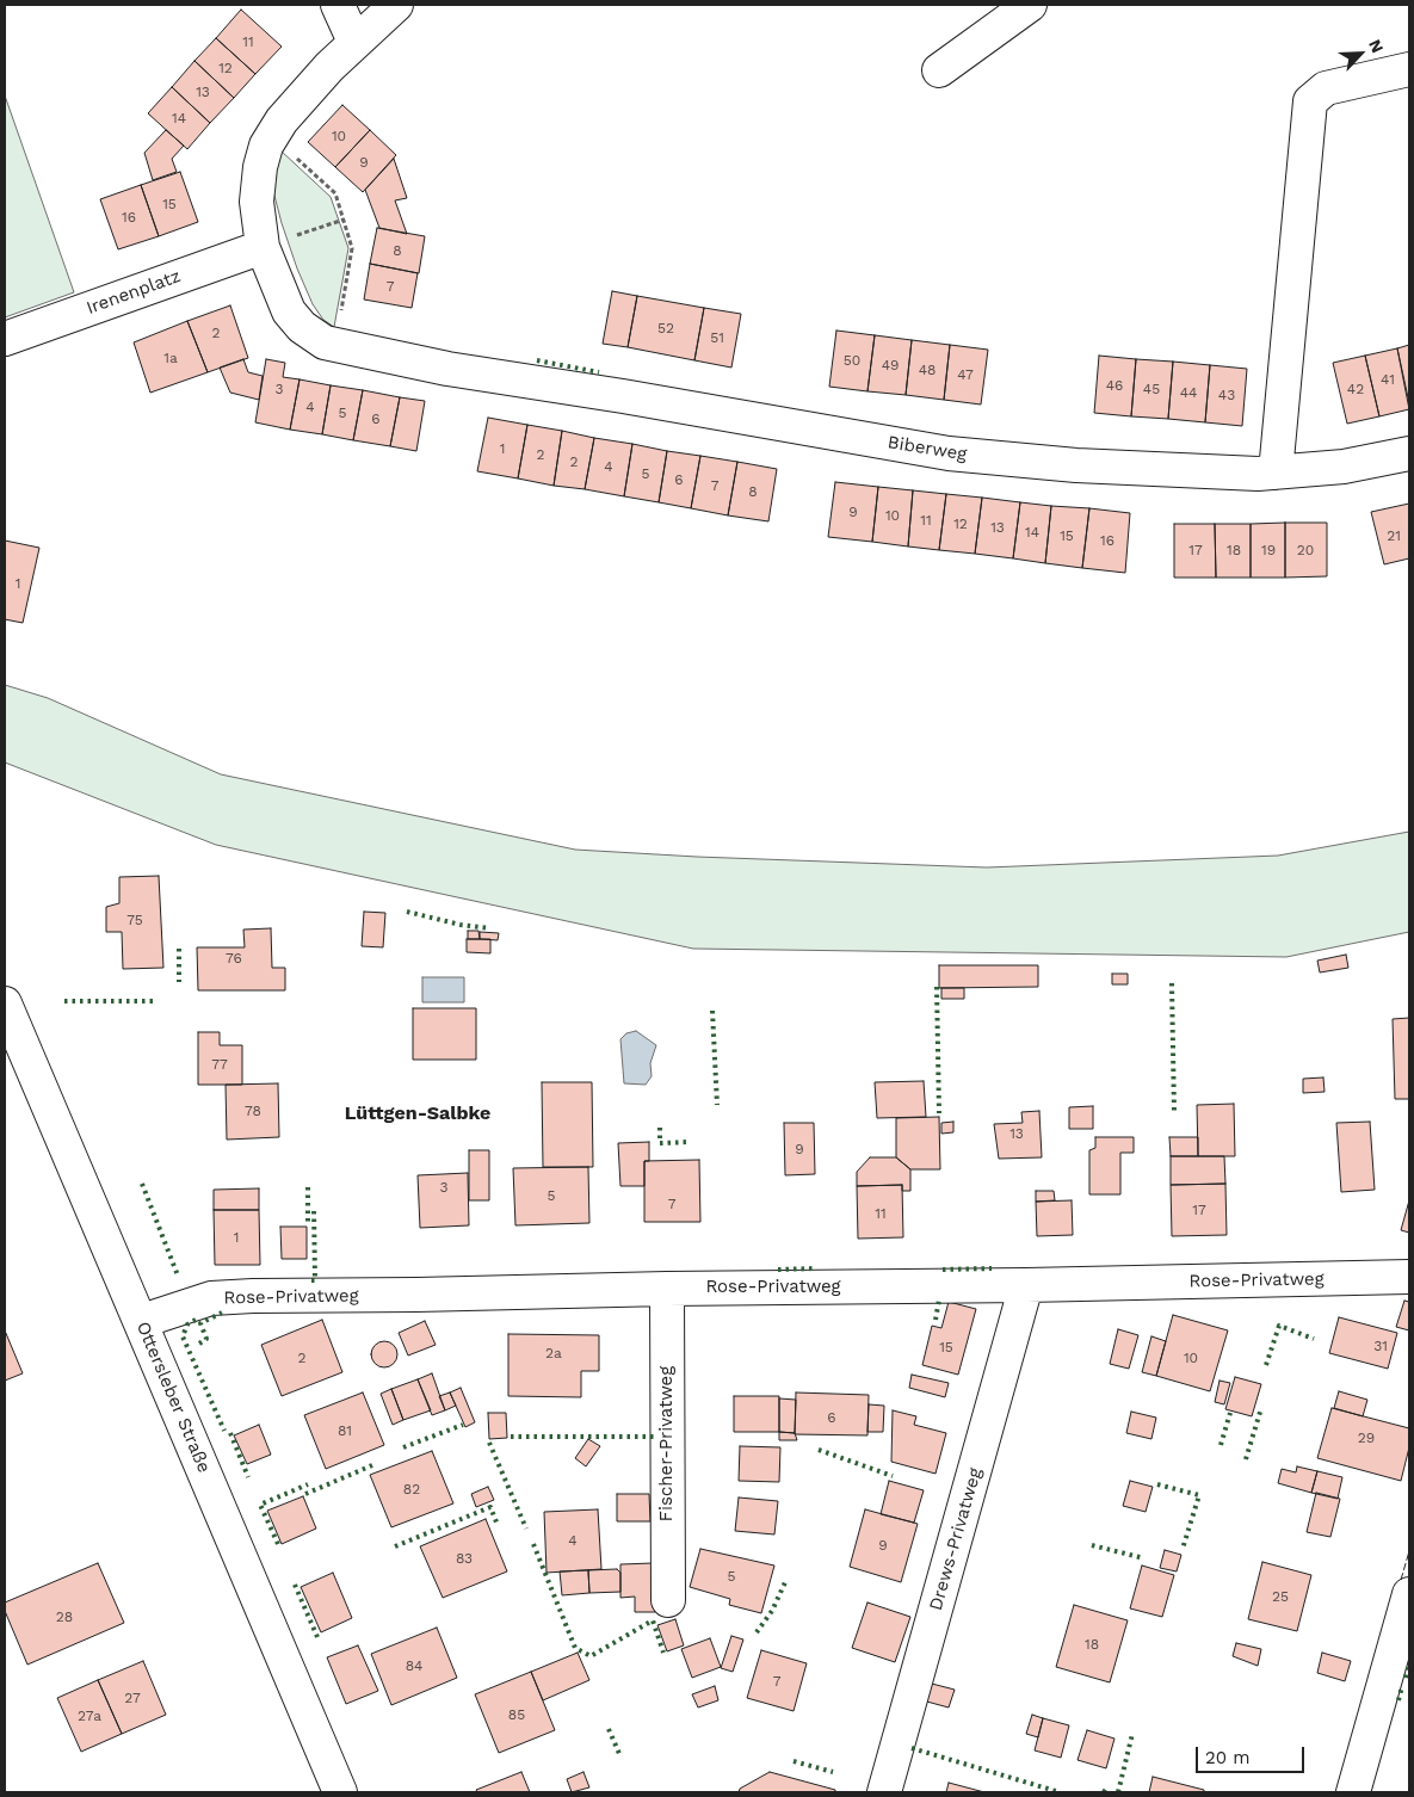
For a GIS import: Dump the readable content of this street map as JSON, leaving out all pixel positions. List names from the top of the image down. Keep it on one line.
{"streets":{"street":["Irenenplatz","Biberweg","Rose-Privatweg","Ottersleber Straße","Fischer-Privatweg","Drews-Privatweg"]},"crossings":[["Rose-Privatweg","Ottersleber Straße"],["Rose-Privatweg","Fischer-Privatweg"],["Rose-Privatweg","Drews-Privatweg"]],"districts":["Lüttgen-Salbke"],"house_numbers":["11","12","13","14","10","9","15","16","8","7","52","2","51","1a","50","49","48","47","41","46","3","45","42","44","43","4","5","6","1","2","2","4","5","6","7","8","9","10","11","12","13","14","15","21","16","17","18","19","20","1","75","76","77","78","13","9","3","5","7","17","11","1","31","15","2a","2","10","6","81","29","82","4","9","83","5","25","28","18","84","7","27","85","27a"],"scale_bar":"20 m","north":"top right"}
